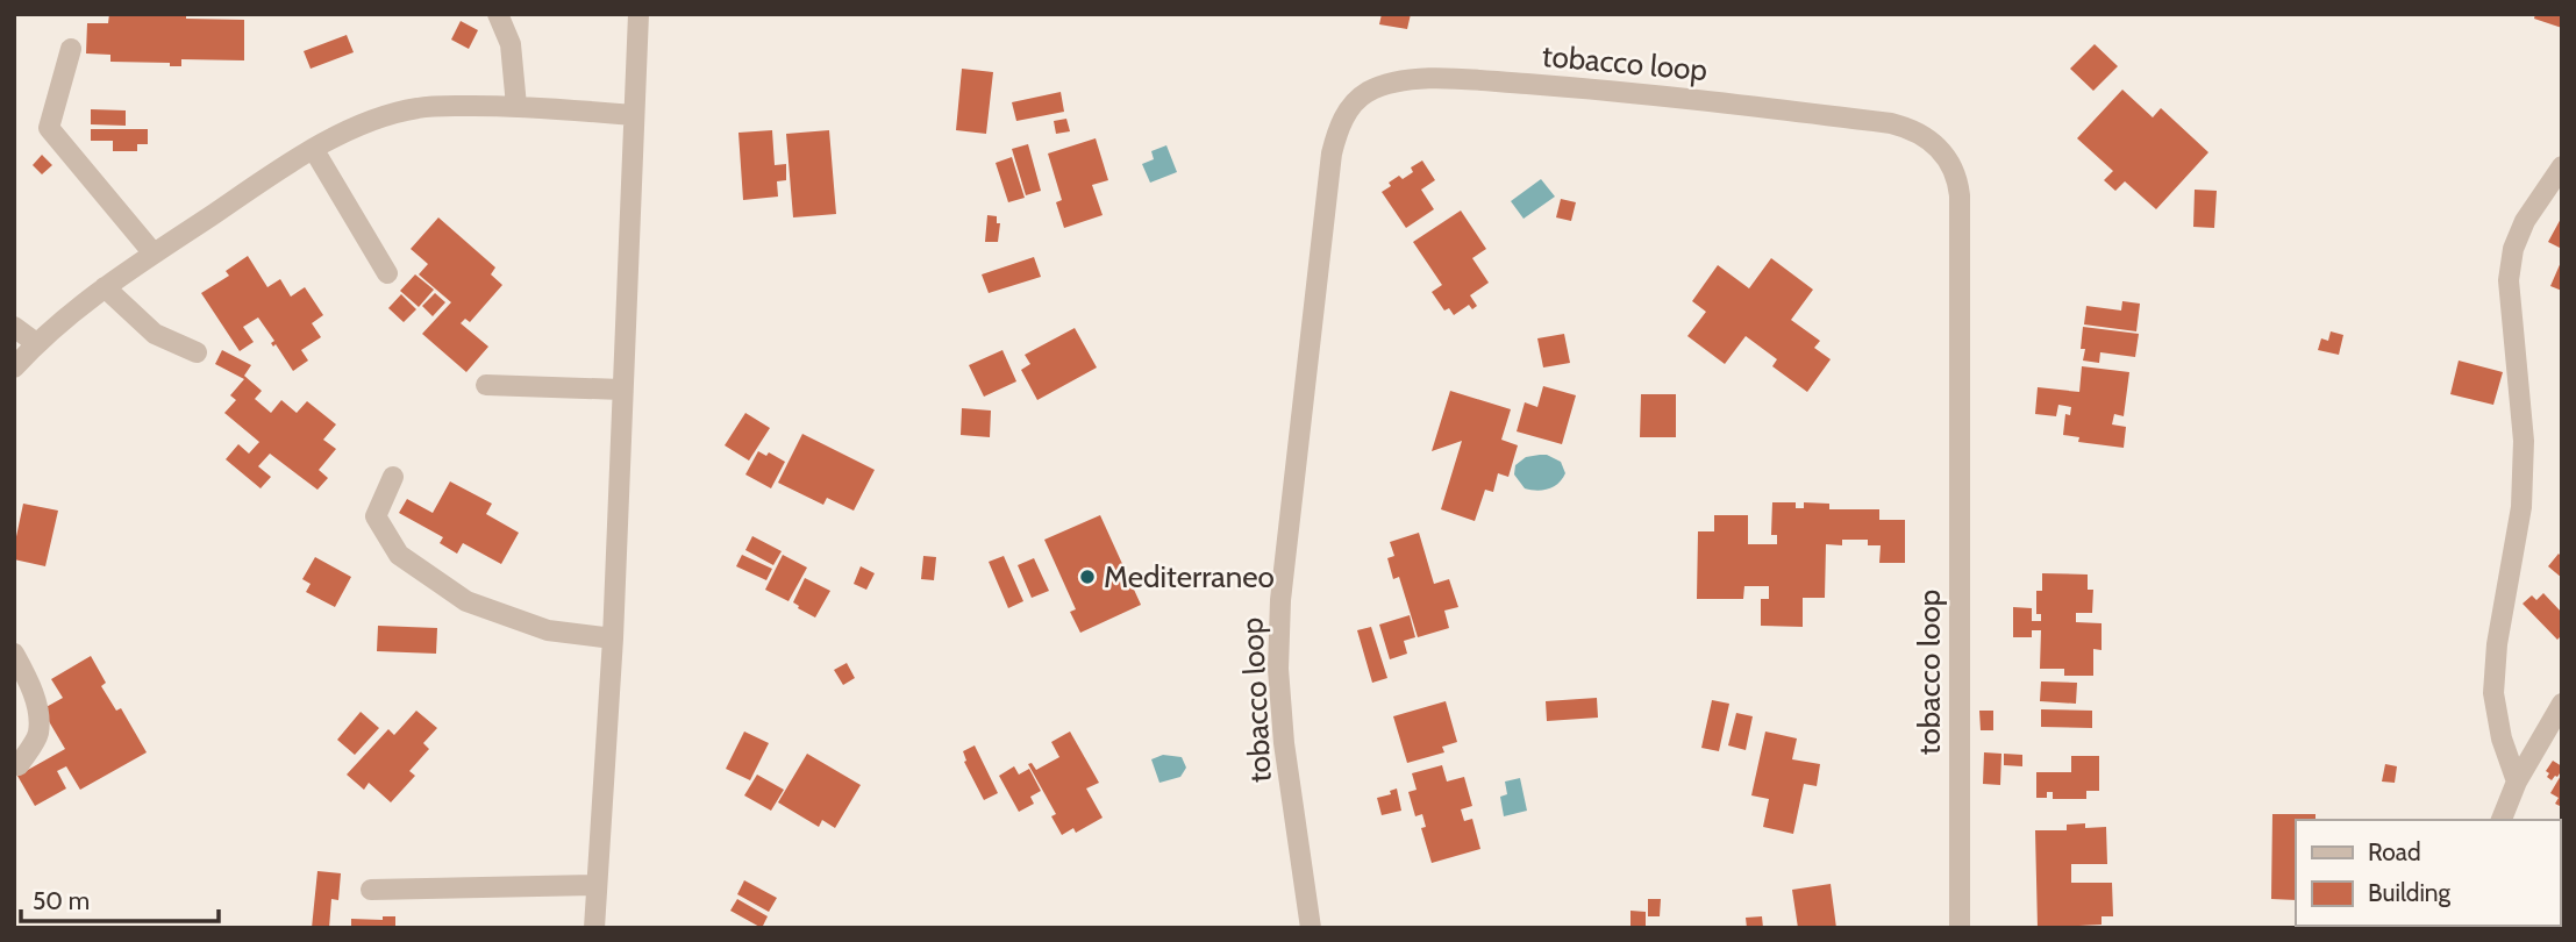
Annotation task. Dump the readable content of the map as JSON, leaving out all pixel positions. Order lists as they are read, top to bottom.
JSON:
{
  "streets": {
    "street": ["tobacco loop"]
  },
  "places": ["Mediterraneo"],
  "legend": ["Road", "Building"],
  "scale_bar": "50 m"
}
